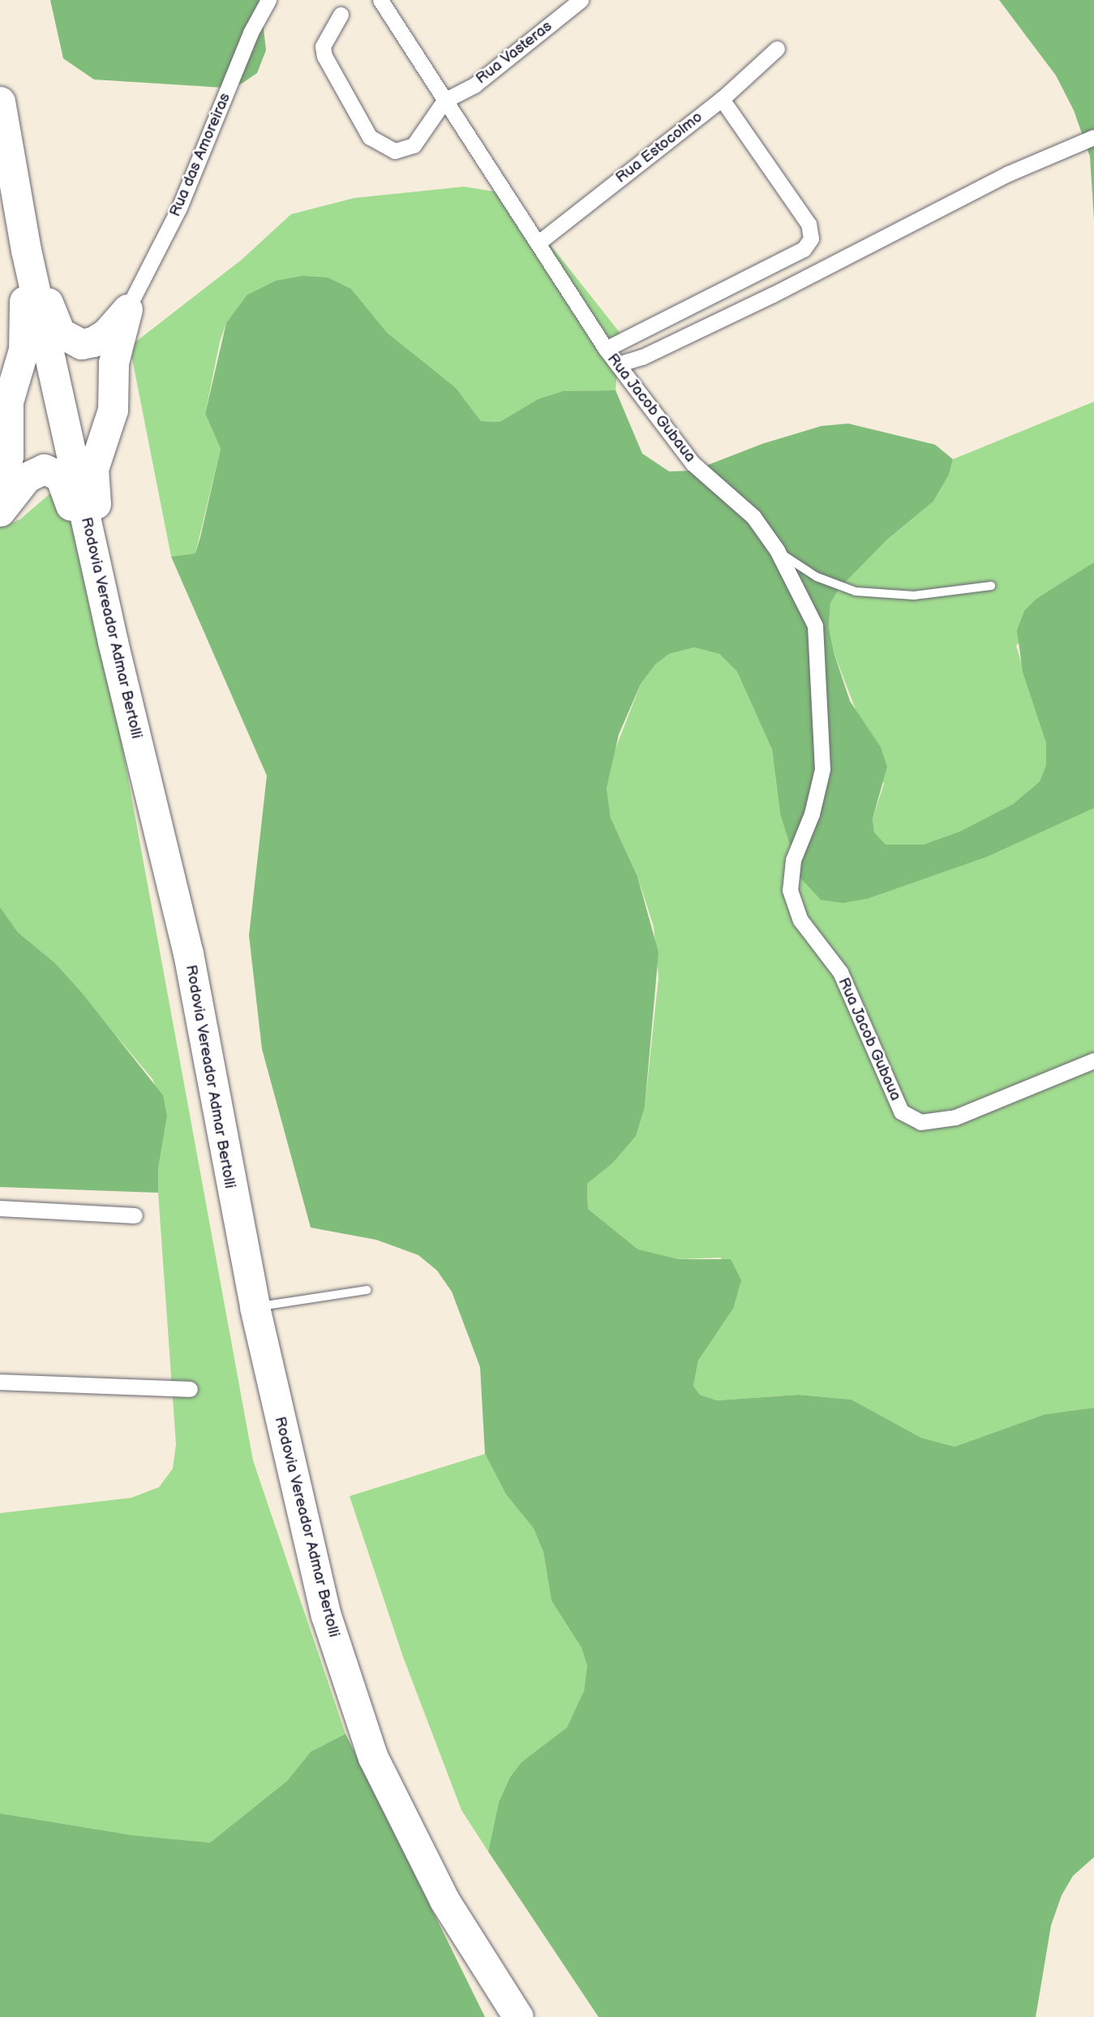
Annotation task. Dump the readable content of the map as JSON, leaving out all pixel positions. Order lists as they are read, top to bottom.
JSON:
{
  "streets": {
    "highway": ["Rodovia Vereador Admar Bertolli"],
    "street": [
      "Rua Vasteras",
      "Rua Estocolmo",
      "Rua das Amoreiras",
      "Rua Jacob Gubaua"
    ]
  },
  "crossings": [
    ["Rua Vasteras", "Rua Jacob Gubaua"],
    ["Rua Estocolmo", "Rua Jacob Gubaua"]
  ]
}
